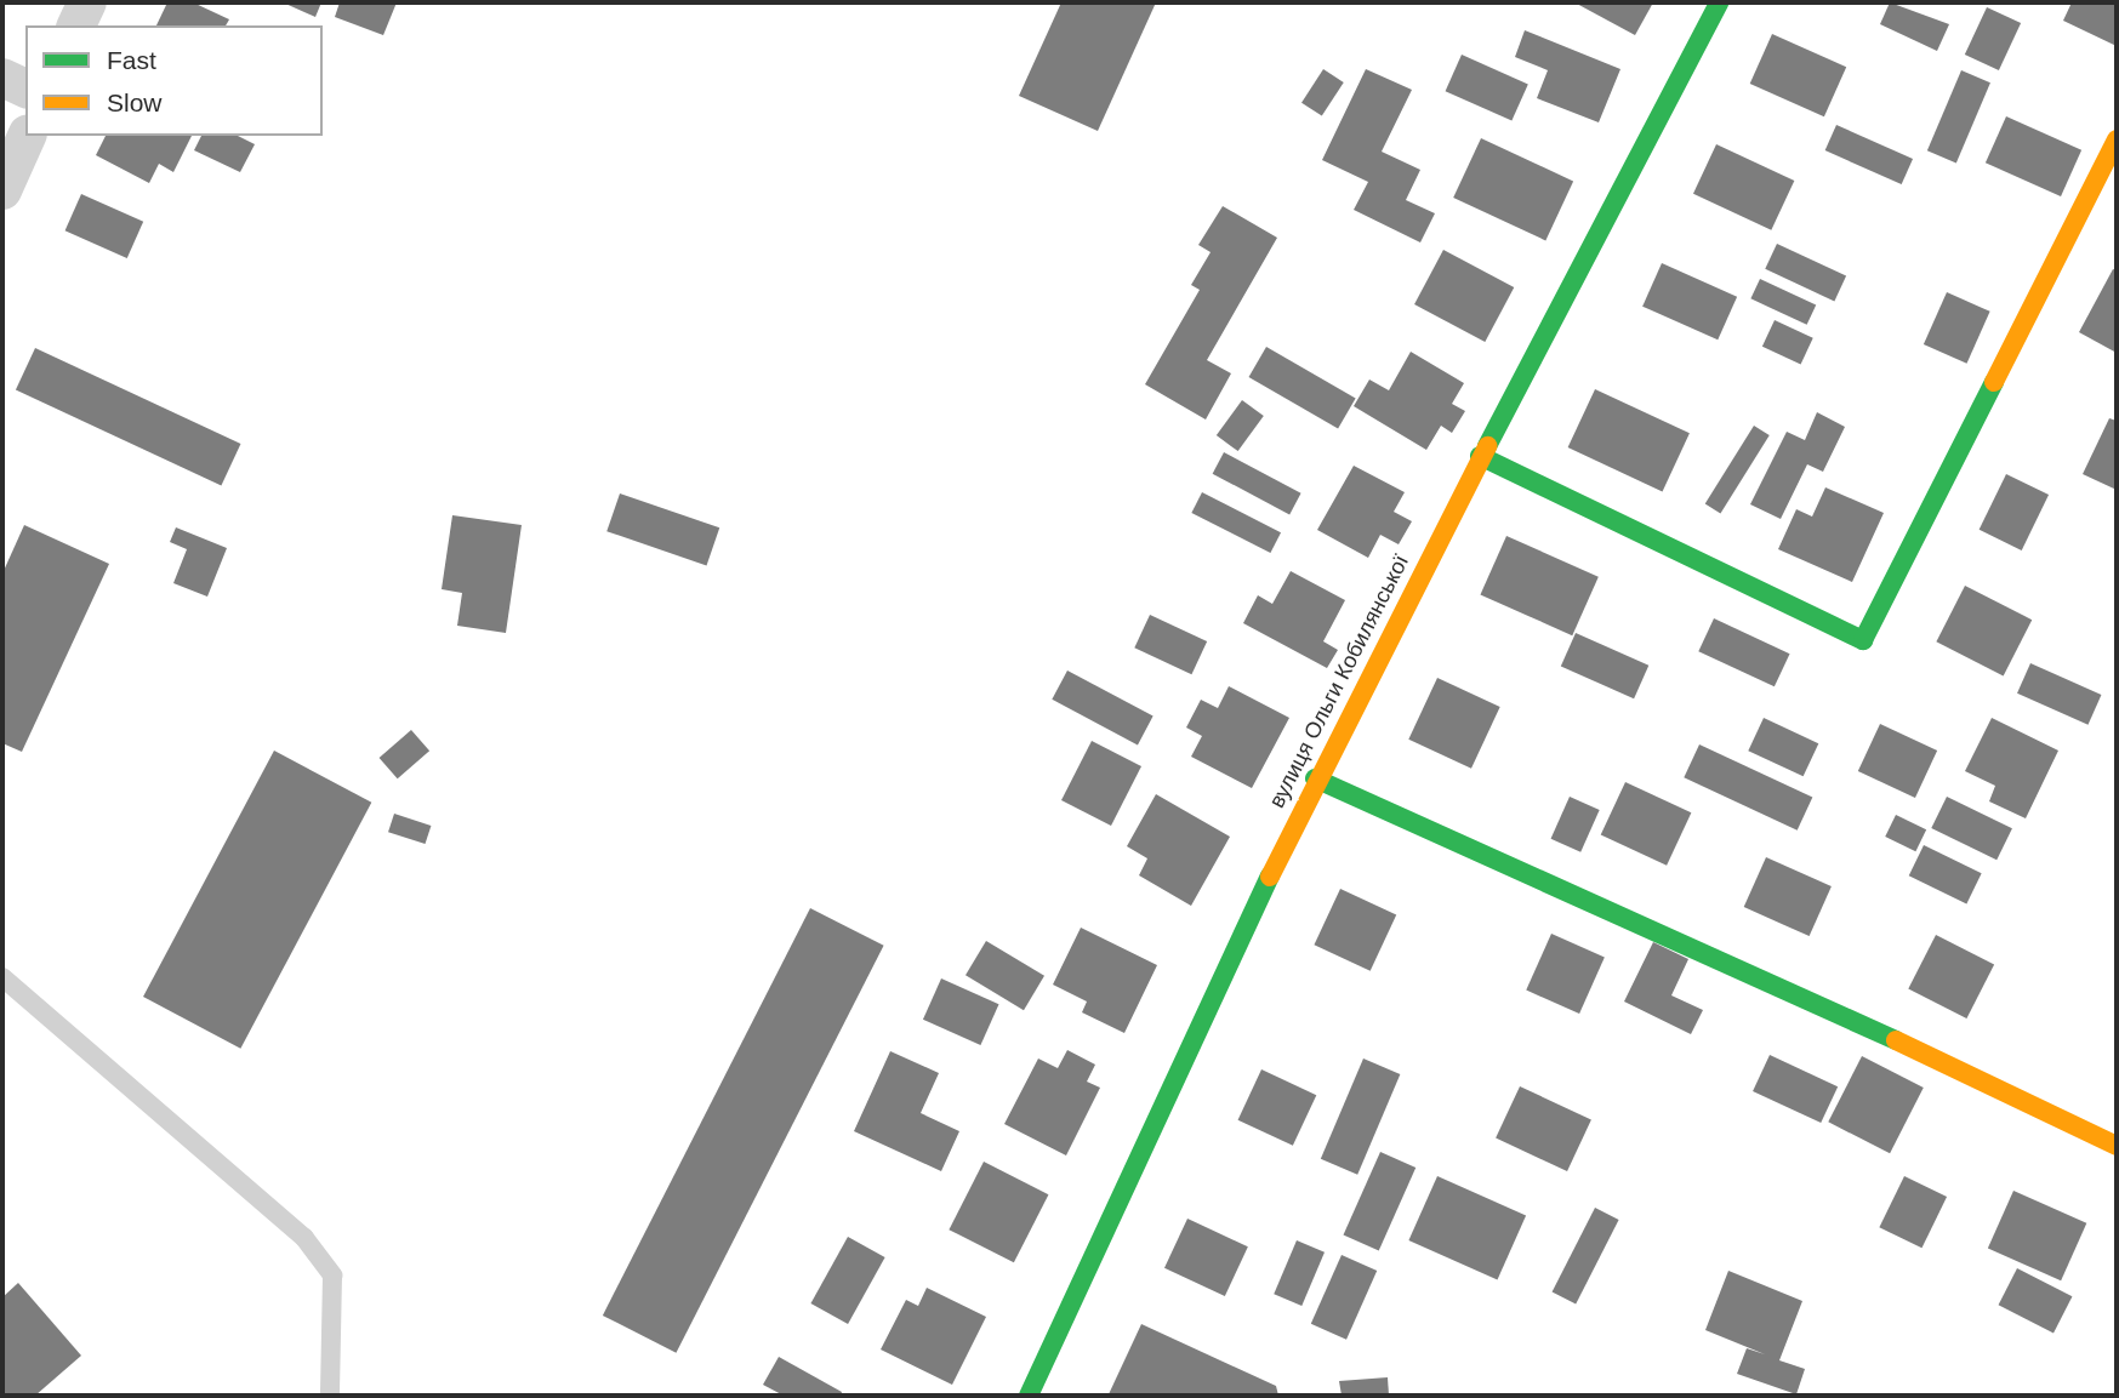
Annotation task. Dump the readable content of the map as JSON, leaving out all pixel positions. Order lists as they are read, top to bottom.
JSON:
{
  "streets": {
    "street": ["вулиця Ольги Кобилянської"]
  },
  "legend": ["Fast", "Slow"]
}
